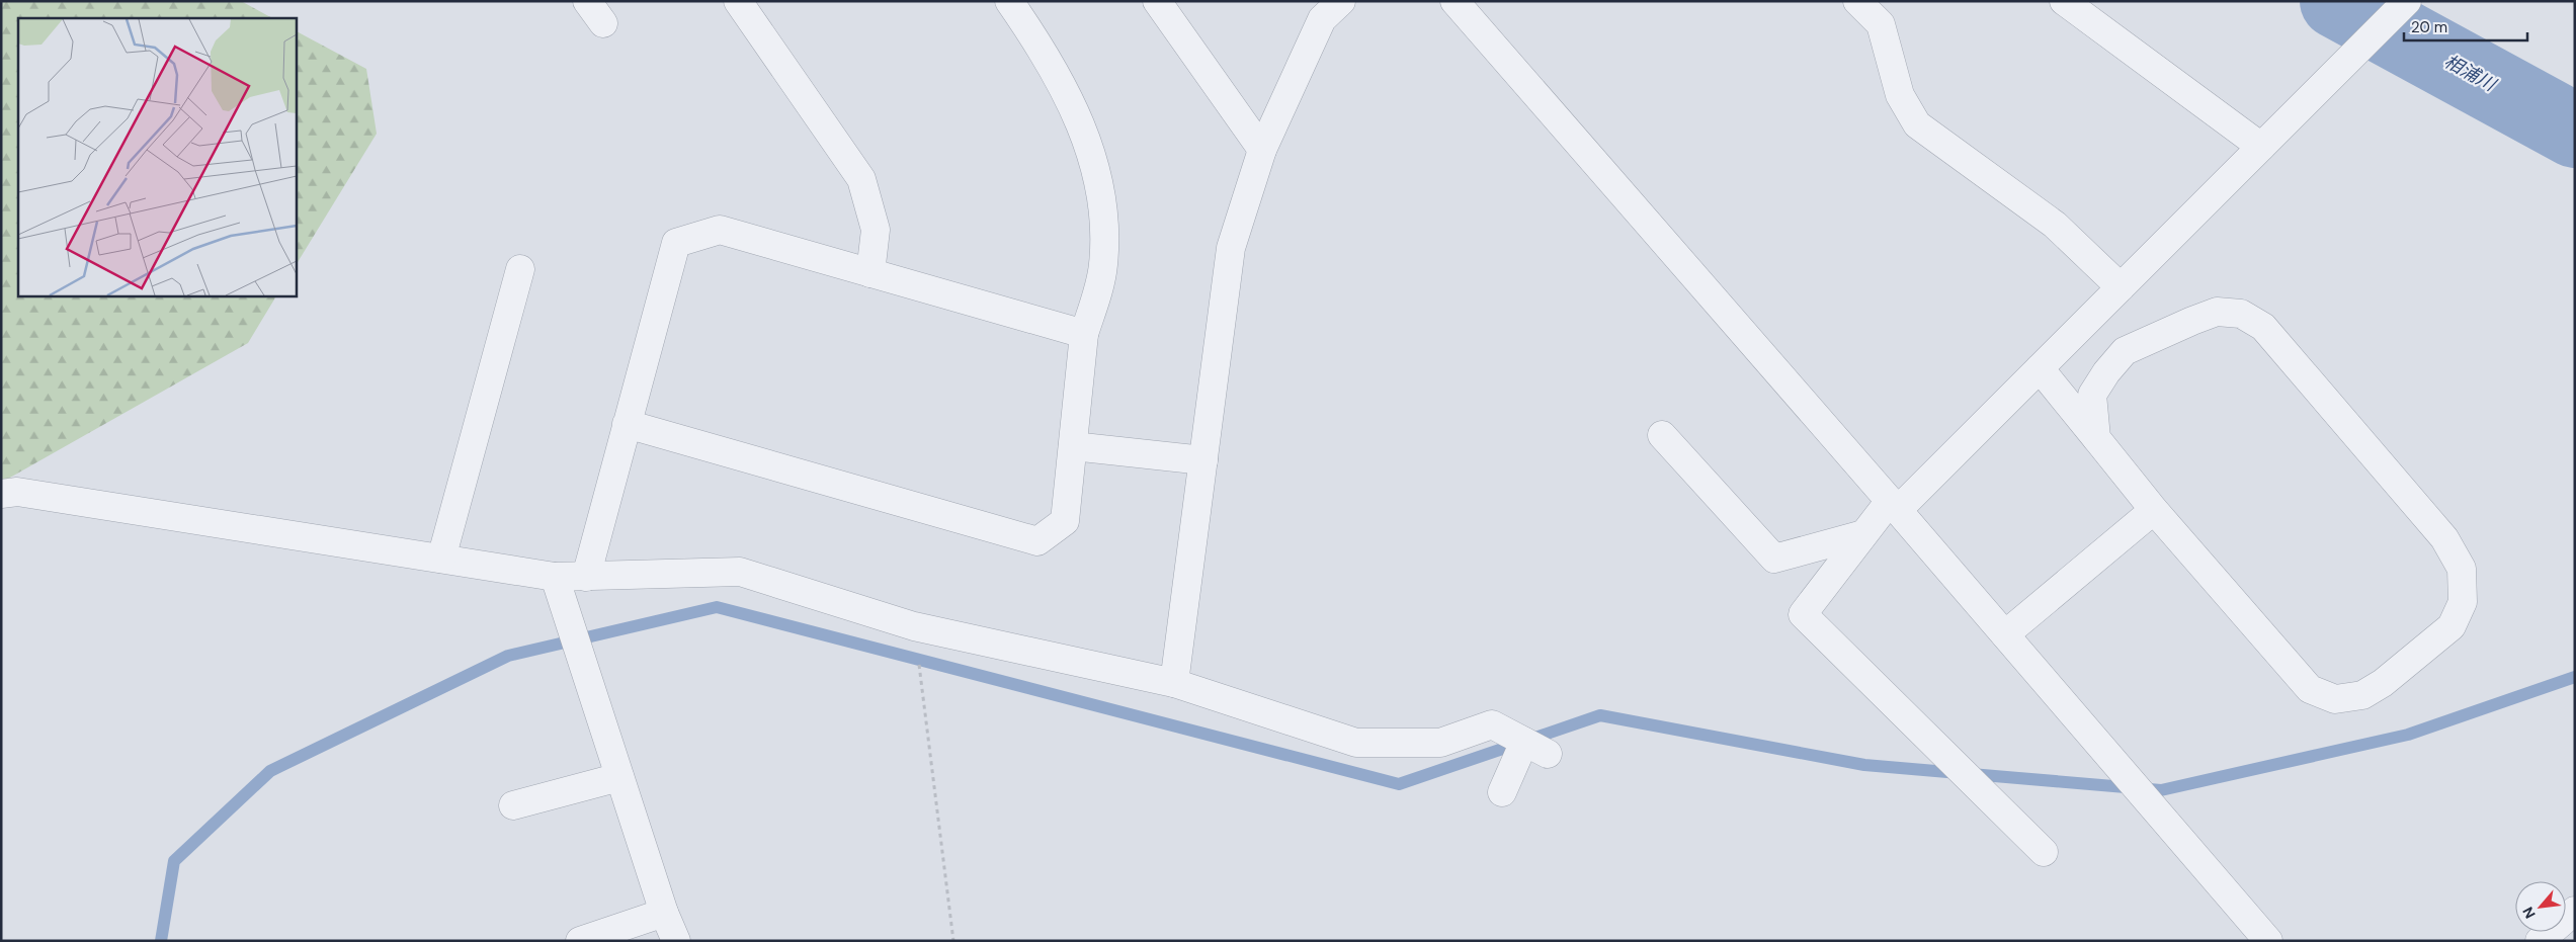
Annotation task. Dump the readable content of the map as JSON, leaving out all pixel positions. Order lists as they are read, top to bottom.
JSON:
{
  "water": ["相浦川"],
  "scale_bar": "20 m",
  "north": "bottom left"
}
